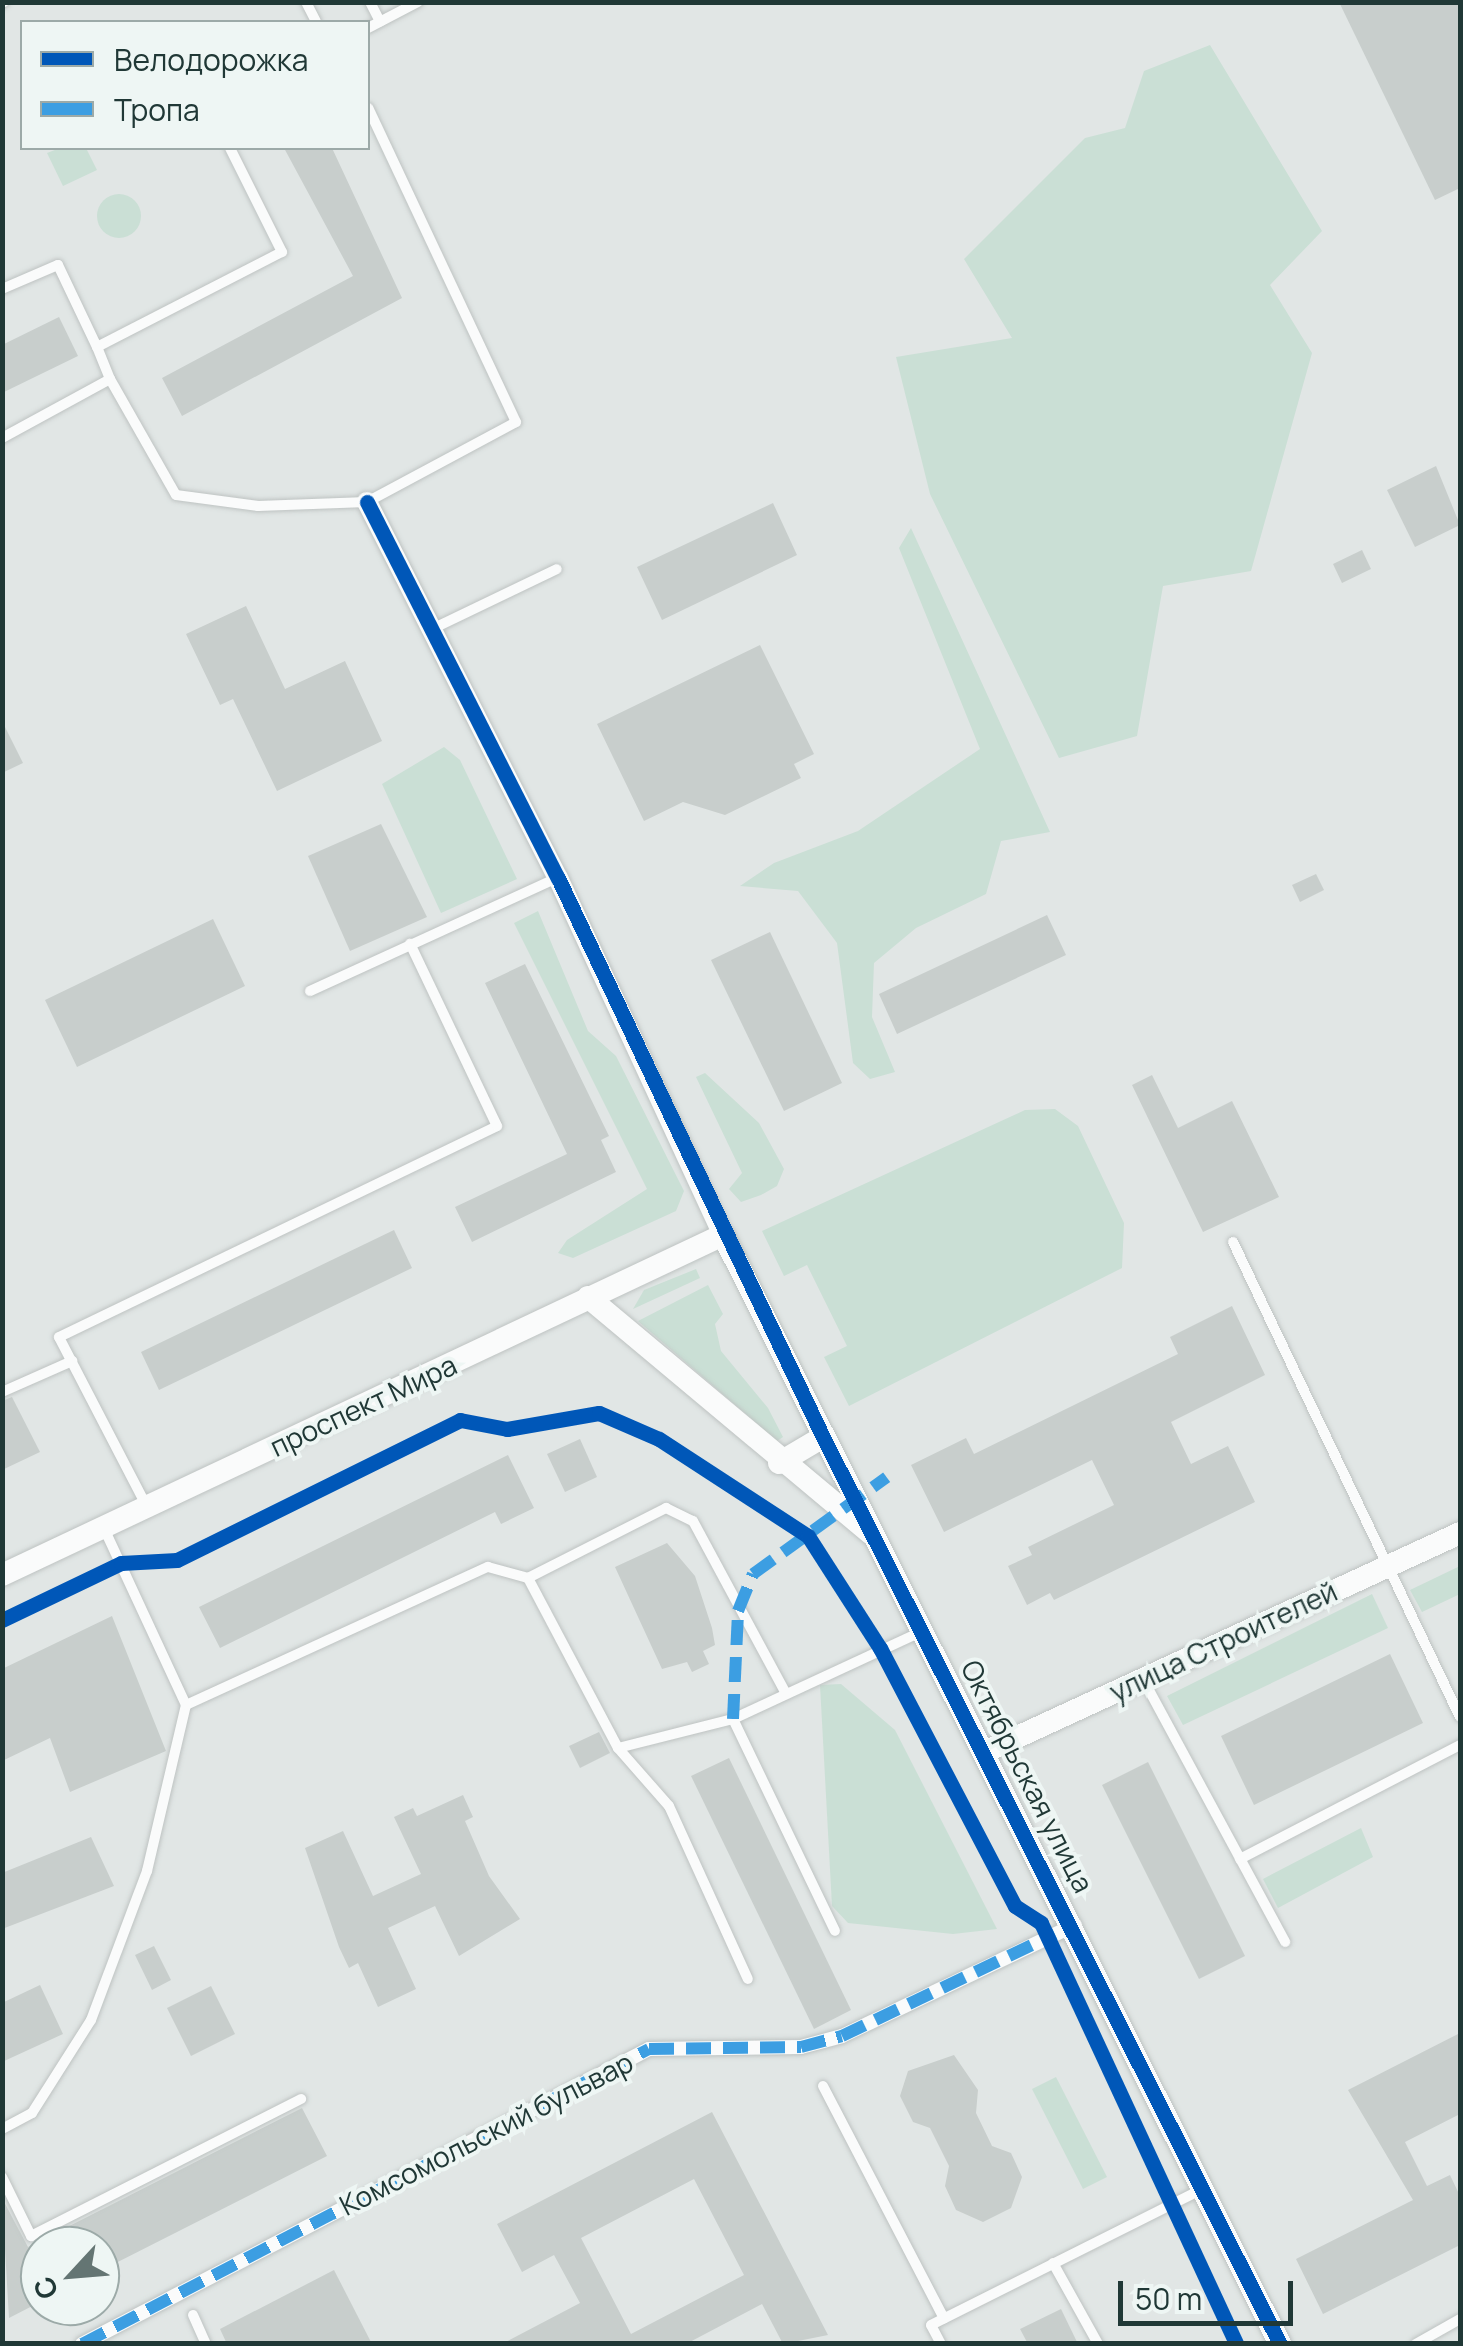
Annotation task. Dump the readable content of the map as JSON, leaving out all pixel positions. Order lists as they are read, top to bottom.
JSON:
{
  "streets": {
    "street": [
      "проспект Мира",
      "улица Строителей",
      "Октябрьская улица",
      "Комсомольский бульвар"
    ]
  },
  "crossings": [
    ["проспект Мира", "Октябрьская улица"],
    ["улица Строителей", "Октябрьская улица"],
    ["Октябрьская улица", "Комсомольский бульвар"]
  ],
  "legend": ["Велодорожка", "Тропа"],
  "scale_bar": "50 m",
  "north": "bottom left"
}
